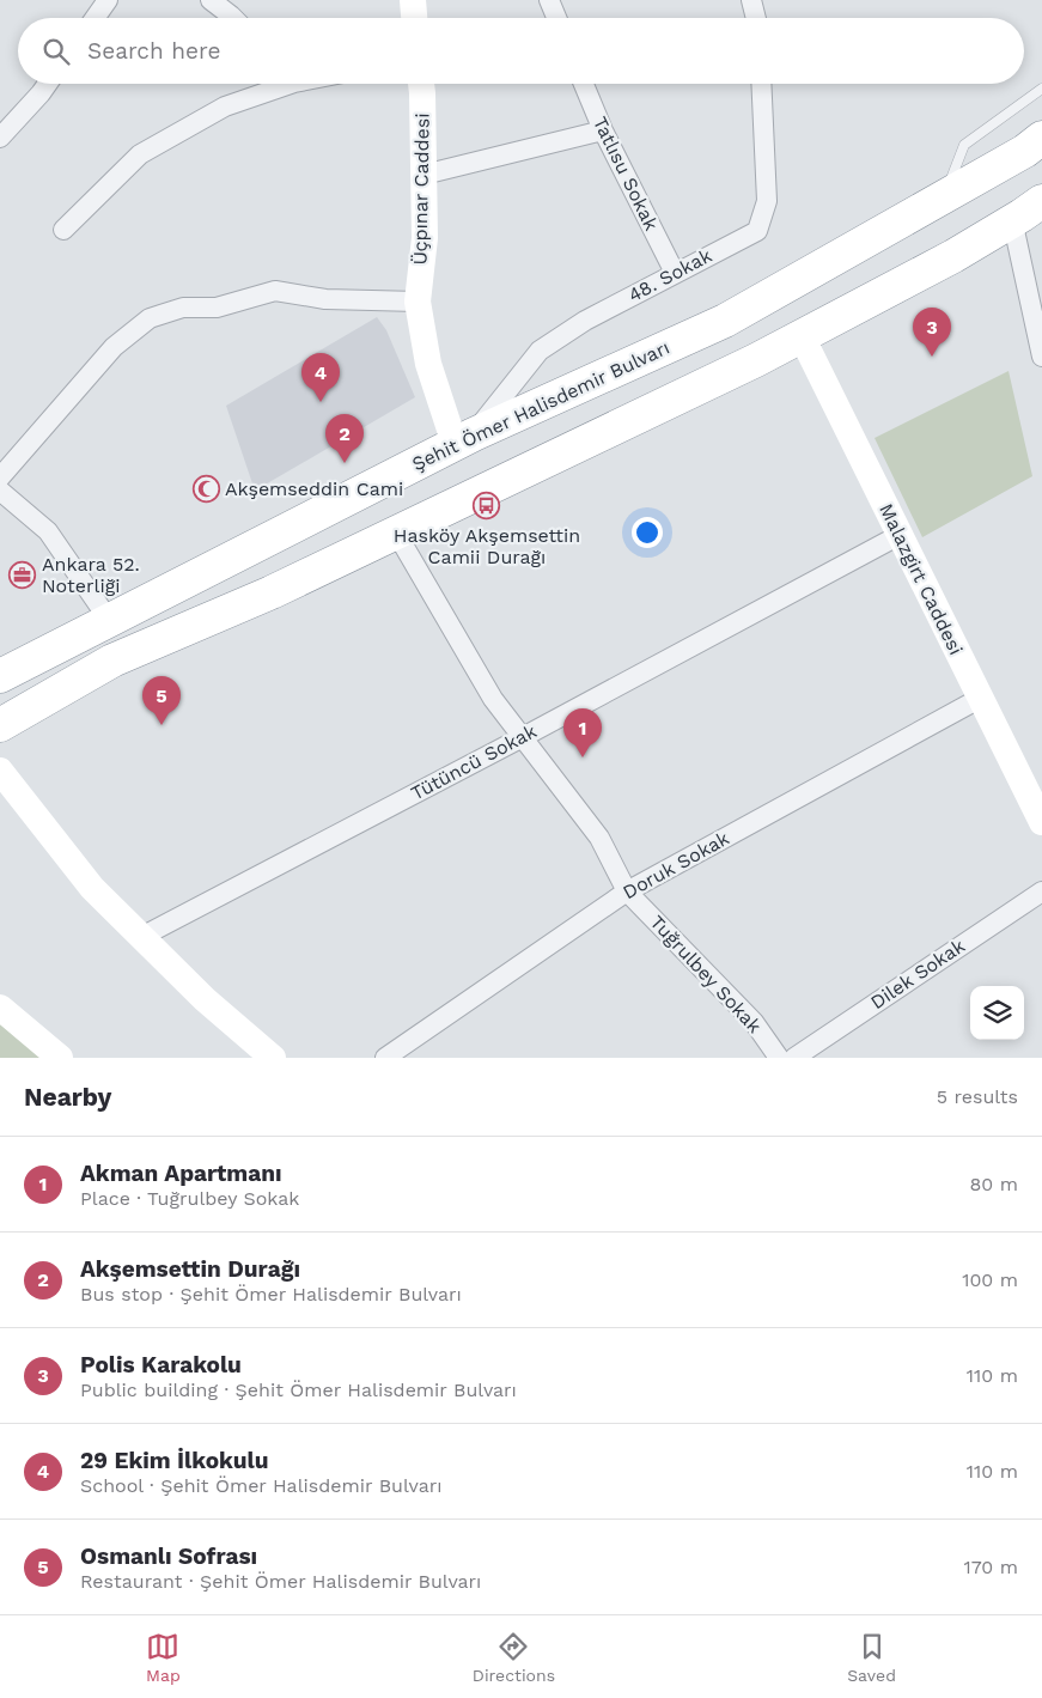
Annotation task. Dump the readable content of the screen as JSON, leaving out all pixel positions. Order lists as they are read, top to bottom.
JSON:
{
  "streets": {
    "highway": ["Şehit Ömer Halisdemir Bulvarı"],
    "street": [
      "Tatlısu Sokak",
      "Üçpınar Caddesi",
      "48. Sokak",
      "Malazgirt Caddesi",
      "Tütüncü Sokak",
      "Doruk Sokak",
      "Tuğrulbey Sokak",
      "Dilek Sokak"
    ]
  },
  "crossings": [
    ["Tatlısu Sokak", "48. Sokak"],
    ["Üçpınar Caddesi", "48. Sokak"],
    ["Üçpınar Caddesi", "Şehit Ömer Halisdemir Bulvarı"],
    ["48. Sokak", "Şehit Ömer Halisdemir Bulvarı"],
    ["Malazgirt Caddesi", "Tütüncü Sokak"],
    ["Malazgirt Caddesi", "Doruk Sokak"],
    ["Tütüncü Sokak", "Tuğrulbey Sokak"],
    ["Doruk Sokak", "Tuğrulbey Sokak"]
  ],
  "places": {
    "mosque": ["Akşemseddin Cami"],
    "bus stop": ["Hasköy Akşemsettin Camii Durağı"],
    "office": ["Ankara 52. Noterliği"]
  },
  "page": {
    "search": "Search here",
    "pins": [
      "3",
      "4",
      "2",
      "5",
      "1"
    ],
    "heading": ["Nearby", "5 results"],
    "list": [
      {
        "mark": "1",
        "name": "Akman Apartmanı",
        "note": "Place · Tuğrulbey Sokak",
        "value": "80 m"
      },
      {
        "mark": "2",
        "name": "Akşemsettin Durağı",
        "note": "Bus stop · Şehit Ömer Halisdemir Bulvarı",
        "value": "100 m"
      },
      {
        "mark": "3",
        "name": "Polis Karakolu",
        "note": "Public building · Şehit Ömer Halisdemir Bulvarı",
        "value": "110 m"
      },
      {
        "mark": "4",
        "name": "29 Ekim İlkokulu",
        "note": "School · Şehit Ömer Halisdemir Bulvarı",
        "value": "110 m"
      },
      {
        "mark": "5",
        "name": "Osmanlı Sofrası",
        "note": "Restaurant · Şehit Ömer Halisdemir Bulvarı",
        "value": "170 m"
      }
    ],
    "nav": ["Map", "Directions", "Saved"]
  }
}
